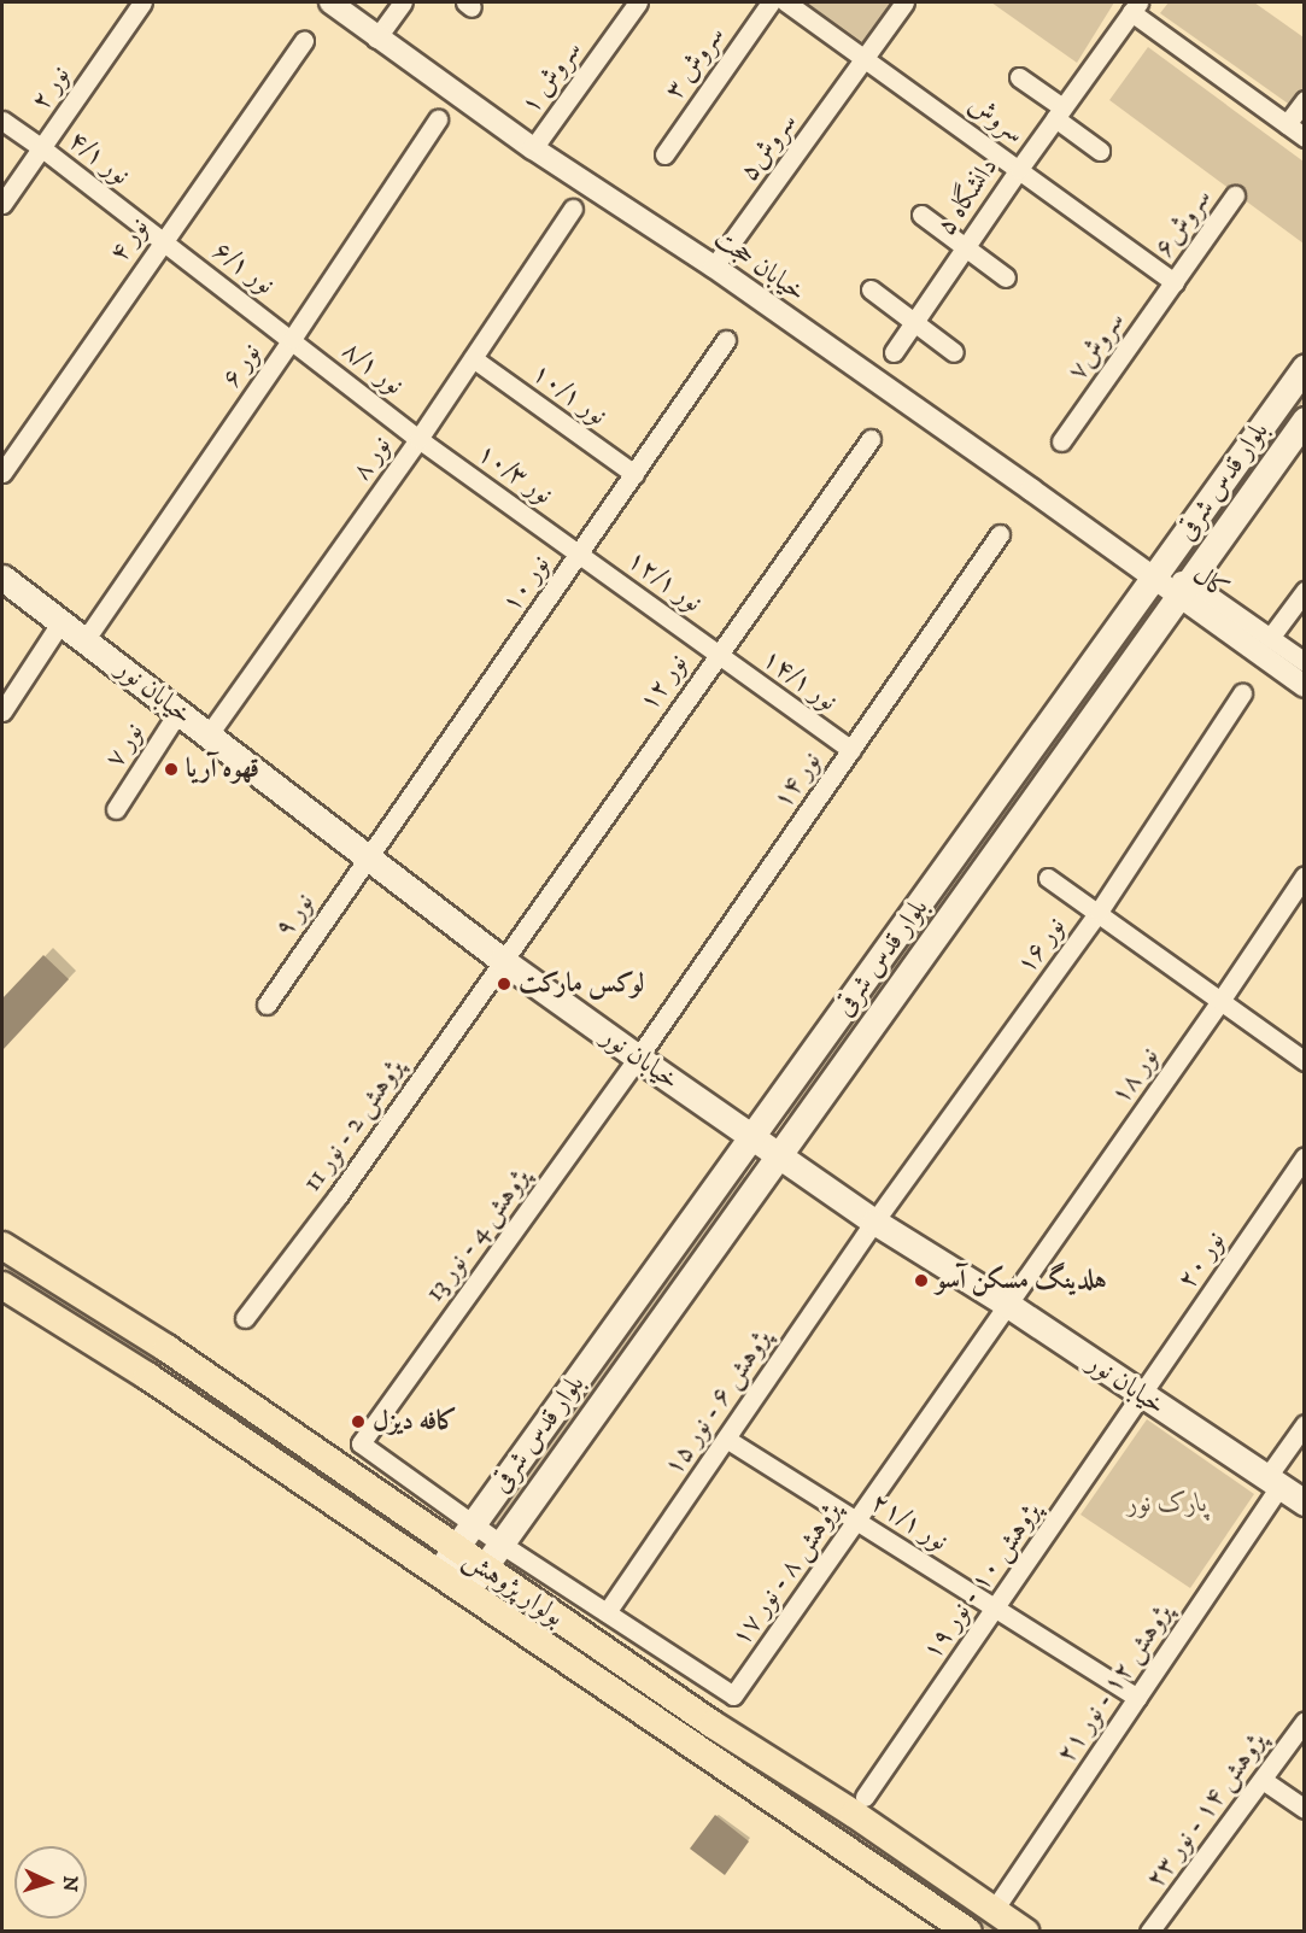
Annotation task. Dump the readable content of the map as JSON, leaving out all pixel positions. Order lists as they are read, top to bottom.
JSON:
{
  "streets": {
    "main road": ["بلوار قدس شرقی", "خیابان نور", "بولوار پژوهش"],
    "street": [
      "سروش ۳",
      "سروش ۱",
      "نور ۲",
      "سروش",
      "سروش۵",
      "نور ۴/۱",
      "دانشگاه ۵",
      "سروش۶",
      "نور ۴",
      "خیابان حجت",
      "نور ۶/۱",
      "سروش۷",
      "نور ۶",
      "نور ۸/۱",
      "نور ۱۰/۱",
      "نور ۸",
      "نور ۱۰/۳",
      "نور ۱۲/۱",
      "کال",
      "نور ۱۰",
      "نور ۱۴/۱",
      "نور ۱۲",
      "نور ۷",
      "نور ۱۴",
      "نور ۹",
      "نور ۱۶",
      "نور ۱۸",
      "پژوهش 2 - نور 11",
      "پژوهش 4 - نور 13",
      "نور ۲۰",
      "پژوهش ۶ - نور ۱۵",
      "نور ۲۱/۱",
      "پژوهش ۸ - نور ۱۷",
      "پژوهش ۱۰ - نور ۱۹",
      "پژوهش ۱۲ - نور ۲۱",
      "پژوهش ۱۴ - نور ۲۳"
    ]
  },
  "crossings": [
    ["سروش ۱", "خیابان حجت"],
    ["نور ۲", "نور ۴/۱"],
    ["سروش", "سروش۵"],
    ["سروش", "دانشگاه ۵"],
    ["سروش", "سروش۶"],
    ["سروش", "سروش۷"],
    ["سروش۵", "خیابان حجت"],
    ["نور ۴/۱", "نور ۴"],
    ["نور ۴/۱", "نور ۶/۱"],
    ["سروش۶", "سروش۷"],
    ["نور ۴", "نور ۶/۱"],
    ["خیابان حجت", "بلوار قدس شرقی"],
    ["خیابان حجت", "کال"],
    ["نور ۶/۱", "نور ۶"],
    ["نور ۶/۱", "نور ۸/۱"],
    ["نور ۶", "نور ۸/۱"],
    ["نور ۶", "خیابان نور"],
    ["نور ۸/۱", "نور ۸"],
    ["نور ۸/۱", "نور ۱۰/۳"],
    ["نور ۱۰/۱", "نور ۸"],
    ["نور ۱۰/۱", "نور ۱۰"],
    ["نور ۸", "نور ۱۰/۳"],
    ["نور ۸", "خیابان نور"],
    ["نور ۱۰/۳", "نور ۱۲/۱"],
    ["نور ۱۰/۳", "نور ۱۰"],
    ["بلوار قدس شرقی", "کال"],
    ["بلوار قدس شرقی", "خیابان نور"],
    ["بلوار قدس شرقی", "پژوهش 4 - نور 13"],
    ["بلوار قدس شرقی", "بولوار پژوهش"],
    ["نور ۱۲/۱", "نور ۱۰"],
    ["نور ۱۲/۱", "نور ۱۴/۱"],
    ["نور ۱۲/۱", "نور ۱۲"],
    ["نور ۱۰", "خیابان نور"],
    ["نور ۱۰", "نور ۹"],
    ["نور ۱۴/۱", "نور ۱۲"],
    ["نور ۱۴/۱", "نور ۱۴"],
    ["نور ۱۲", "خیابان نور"],
    ["نور ۱۲", "پژوهش 2 - نور 11"],
    ["خیابان نور", "نور ۷"],
    ["خیابان نور", "نور ۱۴"],
    ["خیابان نور", "نور ۹"],
    ["خیابان نور", "نور ۱۶"],
    ["خیابان نور", "نور ۱۸"],
    ["خیابان نور", "پژوهش 2 - نور 11"],
    ["خیابان نور", "پژوهش 4 - نور 13"],
    ["خیابان نور", "نور ۲۰"],
    ["خیابان نور", "پژوهش ۶ - نور ۱۵"],
    ["خیابان نور", "پژوهش ۸ - نور ۱۷"],
    ["خیابان نور", "پژوهش ۱۰ - نور ۱۹"],
    ["خیابان نور", "پژوهش ۱۲ - نور ۲۱"],
    ["نور ۱۴", "پژوهش 4 - نور 13"],
    ["نور ۱۶", "پژوهش ۶ - نور ۱۵"],
    ["نور ۱۸", "پژوهش ۸ - نور ۱۷"],
    ["نور ۲۰", "پژوهش ۱۰ - نور ۱۹"],
    ["پژوهش ۶ - نور ۱۵", "نور ۲۱/۱"],
    ["پژوهش ۶ - نور ۱۵", "پژوهش ۸ - نور ۱۷"],
    ["نور ۲۱/۱", "پژوهش ۸ - نور ۱۷"],
    ["نور ۲۱/۱", "پژوهش ۱۰ - نور ۱۹"],
    ["نور ۲۱/۱", "پژوهش ۱۲ - نور ۲۱"],
    ["بولوار پژوهش", "پژوهش ۱۲ - نور ۲۱"]
  ],
  "parks": ["پارک نور"],
  "places": [
    "قهوه آریا",
    "لوکس مارکت",
    "هلدینگ مسکن آسو",
    "کافه دیزل"
  ],
  "north": "right"
}
